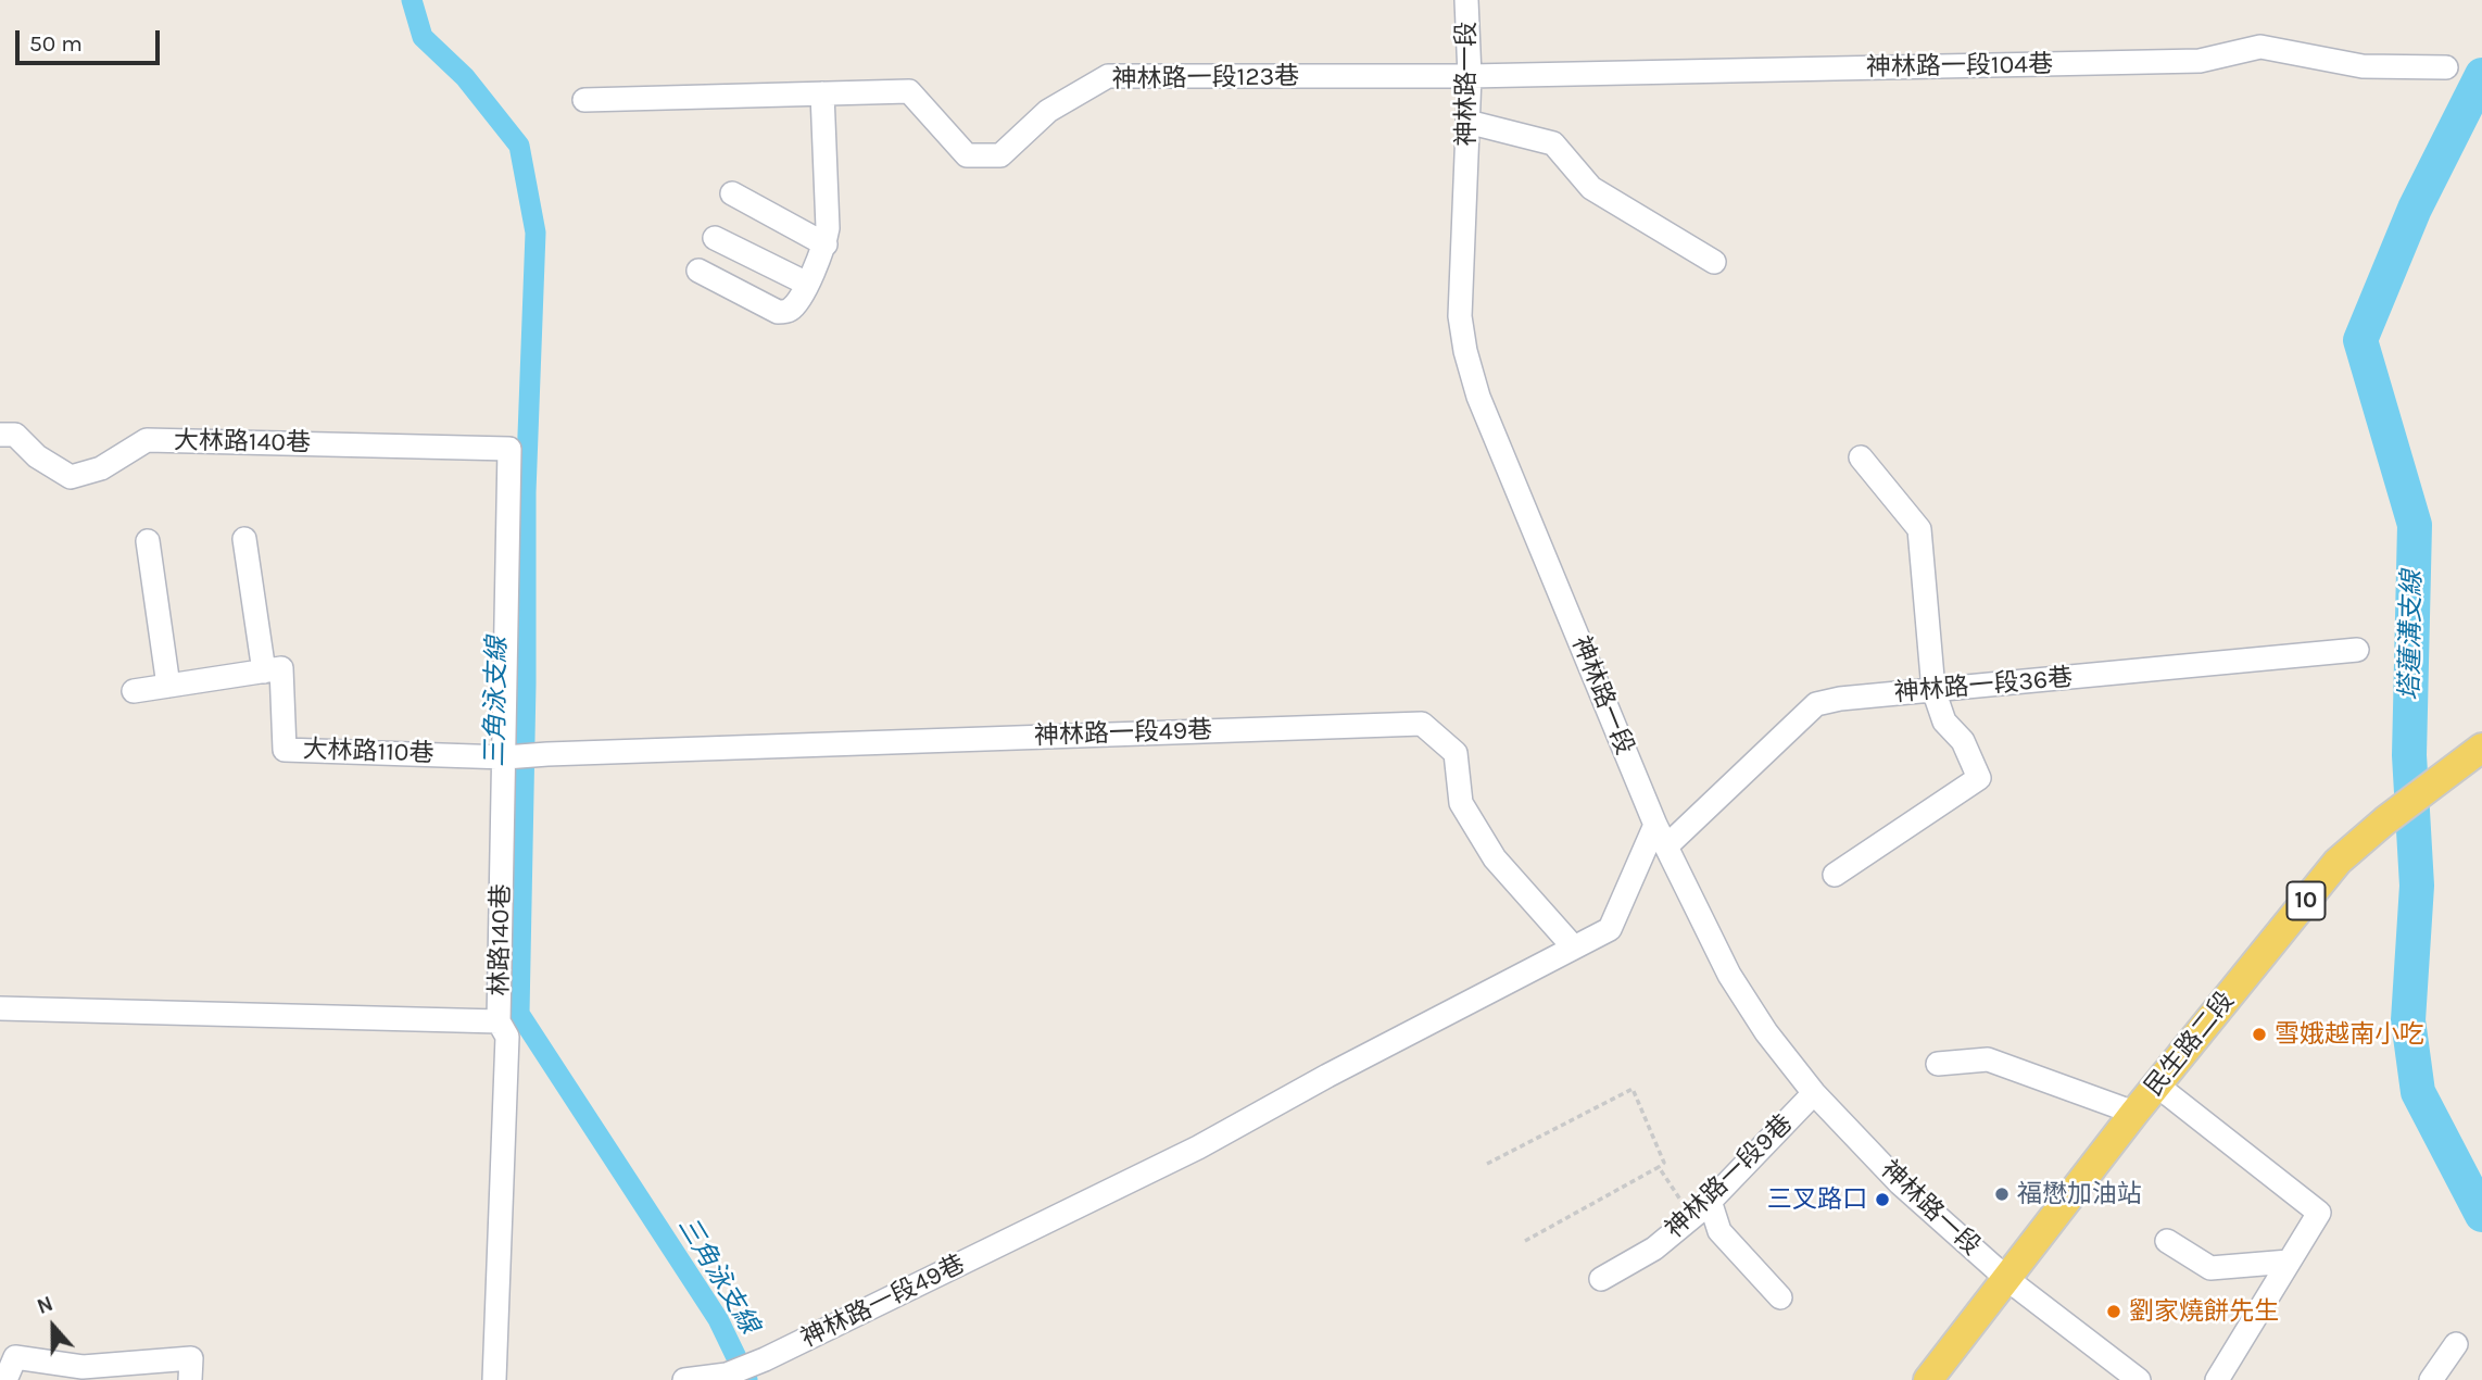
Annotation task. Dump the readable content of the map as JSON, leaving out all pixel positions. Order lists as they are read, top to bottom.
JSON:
{
  "streets": {
    "main road": ["10", "民生路二段"],
    "street": [
      "神林路一段104巷",
      "神林路一段123巷",
      "神林路一段",
      "大林路140巷",
      "神林路一段36巷",
      "神林路一段49巷",
      "大林路110巷",
      "林路140巷",
      "神林路一段9巷"
    ]
  },
  "crossings": [
    ["神林路一段104巷", "神林路一段123巷"],
    ["神林路一段104巷", "神林路一段"],
    ["神林路一段123巷", "神林路一段"],
    ["神林路一段", "神林路一段36巷"],
    ["神林路一段", "神林路一段49巷"],
    ["神林路一段", "10"],
    ["神林路一段", "民生路二段"],
    ["神林路一段", "神林路一段9巷"],
    ["大林路140巷", "林路140巷"],
    ["神林路一段49巷", "大林路110巷"],
    ["神林路一段49巷", "林路140巷"],
    ["大林路110巷", "林路140巷"],
    ["10", "民生路二段"]
  ],
  "water": ["塔蓮溝支線", "三角泳支線"],
  "places": [
    "雪娥越南小吃",
    "福懋加油站",
    "三叉路口",
    "劉家燒餅先生"
  ],
  "scale_bar": "50 m",
  "north": "top"
}
